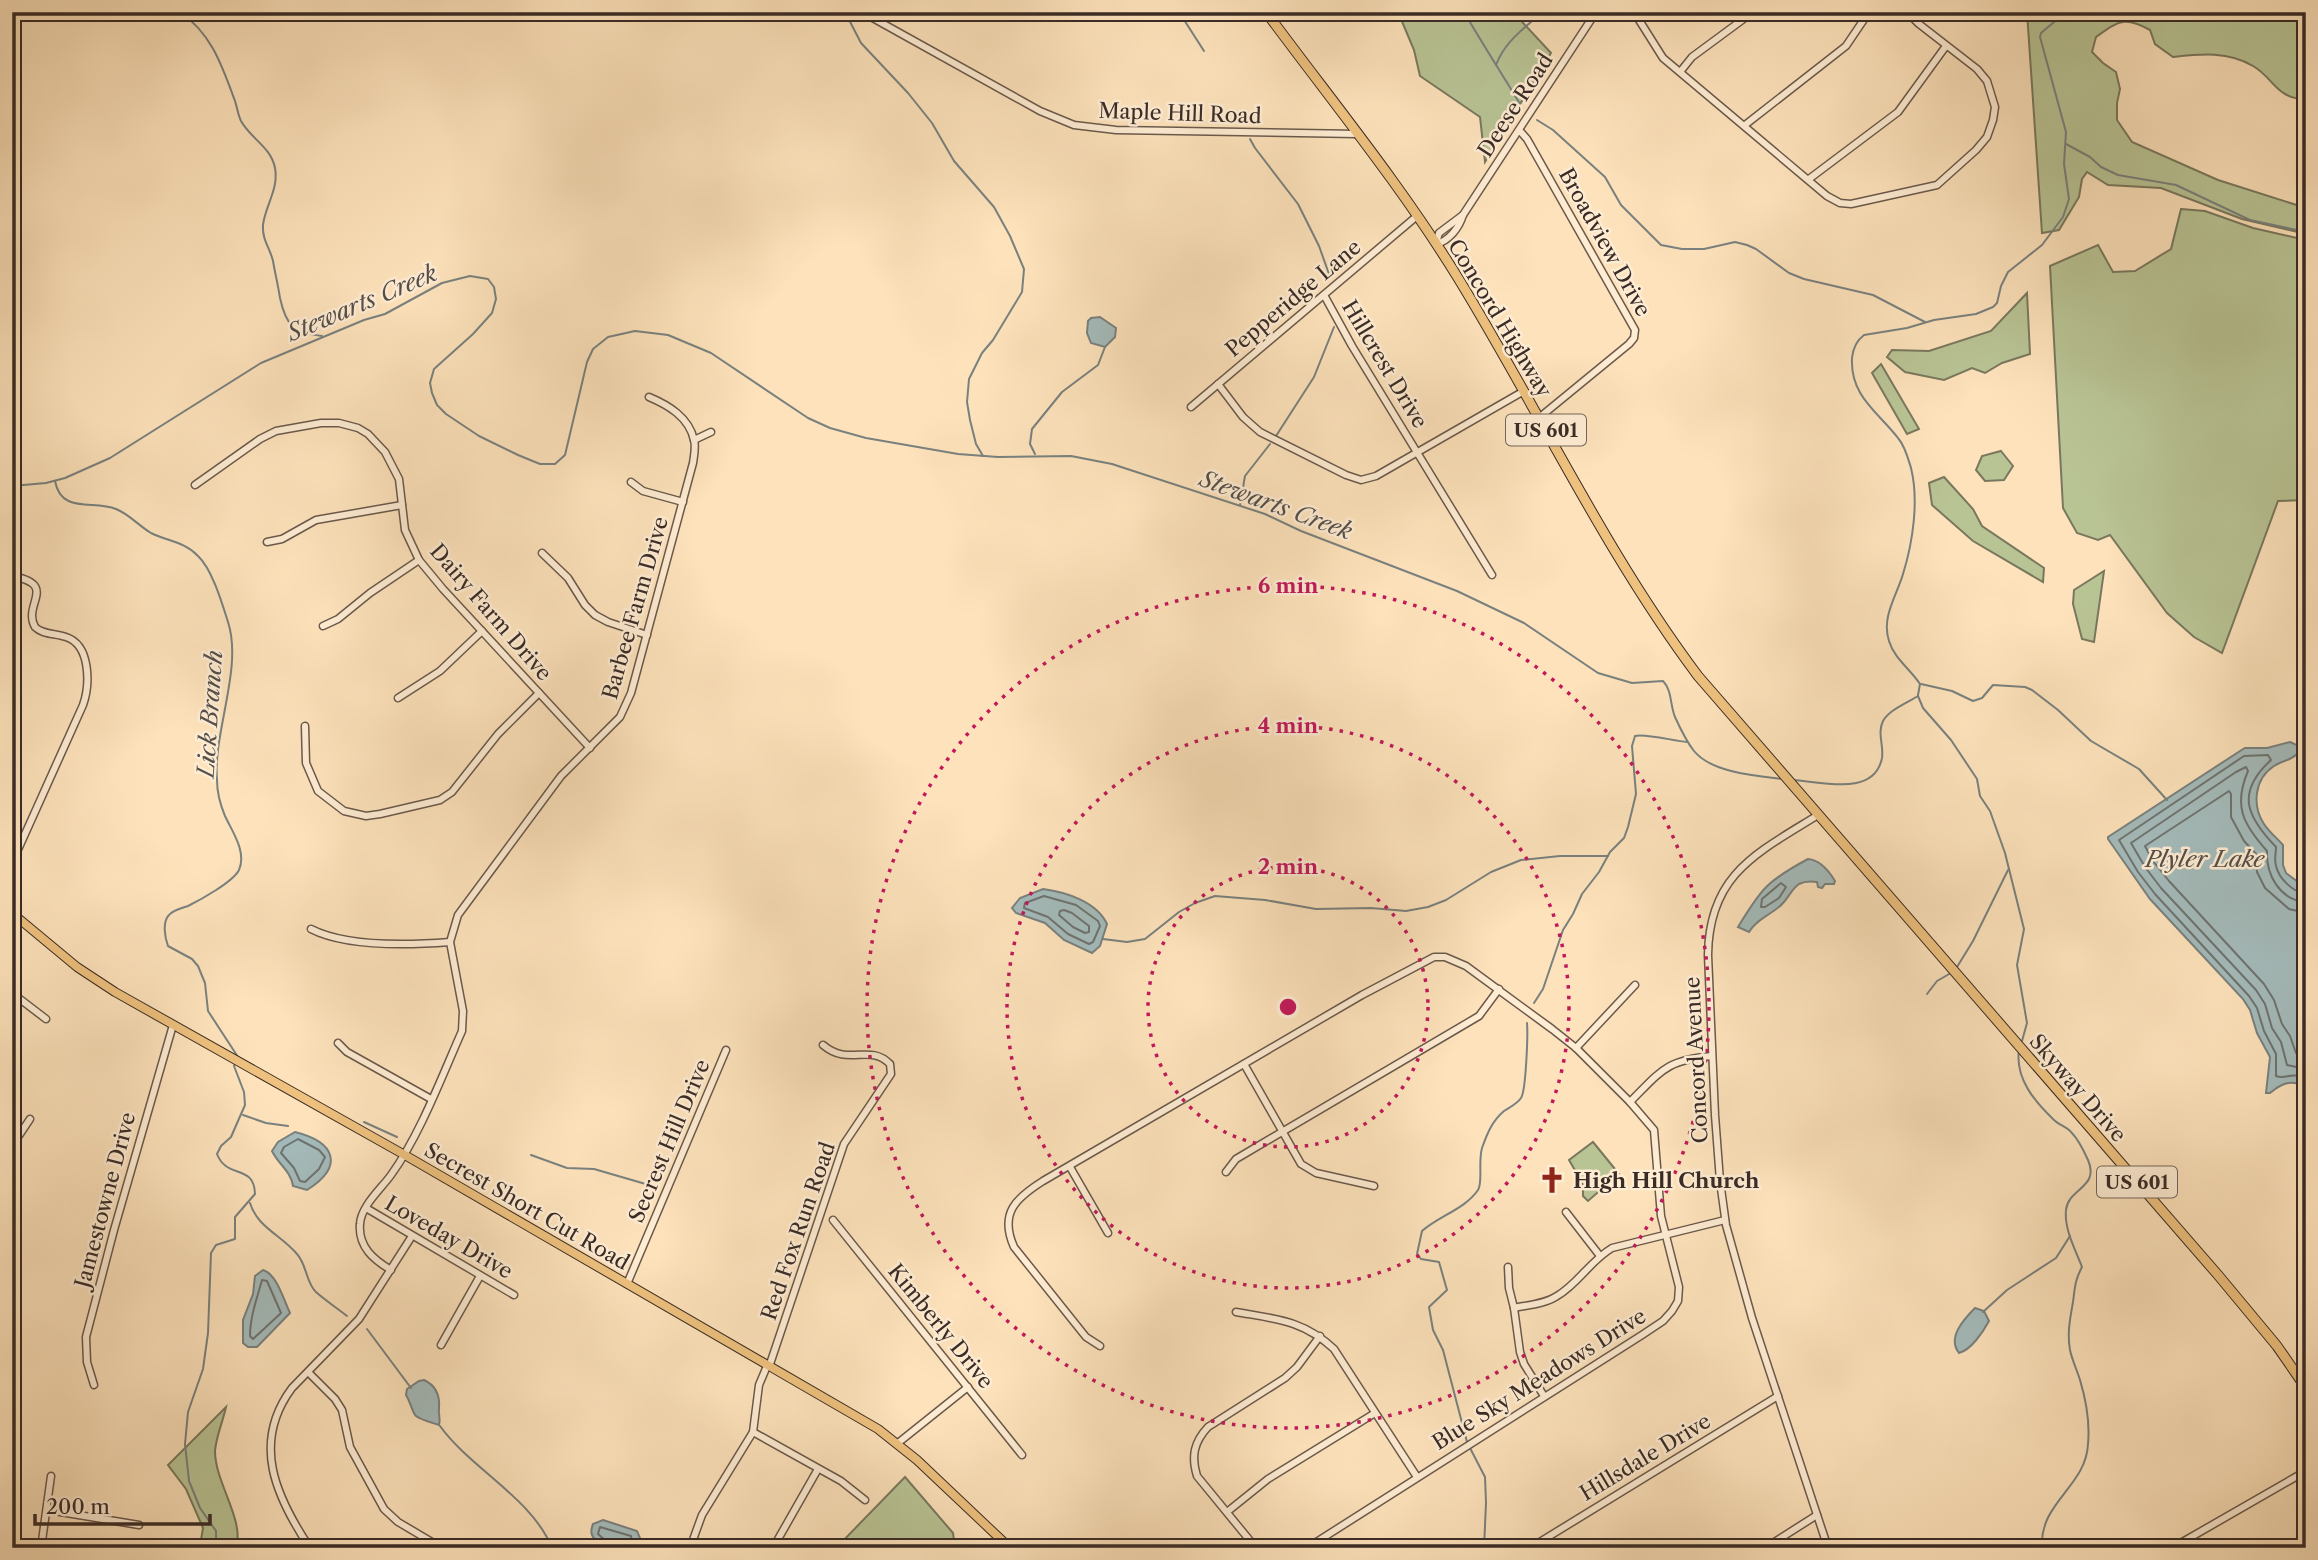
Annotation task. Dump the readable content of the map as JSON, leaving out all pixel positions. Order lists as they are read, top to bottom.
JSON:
{
  "streets": {
    "highway": ["Concord Highway", "US 601", "Skyway Drive"],
    "main road": ["Secrest Short Cut Road"],
    "street": [
      "Deese Road",
      "Maple Hill Road",
      "Broadview Drive",
      "Pepperidge Lane",
      "Hillcrest Drive",
      "Barbee Farm Drive",
      "Dairy Farm Drive",
      "Concord Avenue",
      "Secrest Hill Drive",
      "Jamestowne Drive",
      "Red Fox Run Road",
      "Loveday Drive",
      "Kimberly Drive",
      "Blue Sky Meadows Drive",
      "Hillsdale Drive"
    ]
  },
  "crossings": [
    ["Deese Road", "Broadview Drive"],
    ["Deese Road", "Concord Highway"],
    ["Maple Hill Road", "Concord Highway"],
    ["Broadview Drive", "Concord Highway"],
    ["Pepperidge Lane", "Concord Highway"],
    ["Pepperidge Lane", "Hillcrest Drive"],
    ["Concord Highway", "Concord Avenue"],
    ["Concord Highway", "Skyway Drive"],
    ["Barbee Farm Drive", "Dairy Farm Drive"],
    ["Concord Avenue", "Skyway Drive"],
    ["Concord Avenue", "Hillsdale Drive"],
    ["Secrest Hill Drive", "Secrest Short Cut Road"],
    ["Jamestowne Drive", "Secrest Short Cut Road"],
    ["Secrest Short Cut Road", "Red Fox Run Road"]
  ],
  "water": ["Stewarts Creek", "Lick Branch", "Plyler Lake"],
  "places": {
    "church": ["High Hill Church"]
  },
  "scale_bar": "200 m",
  "rings": ["6 min", "4 min", "2 min"]
}
